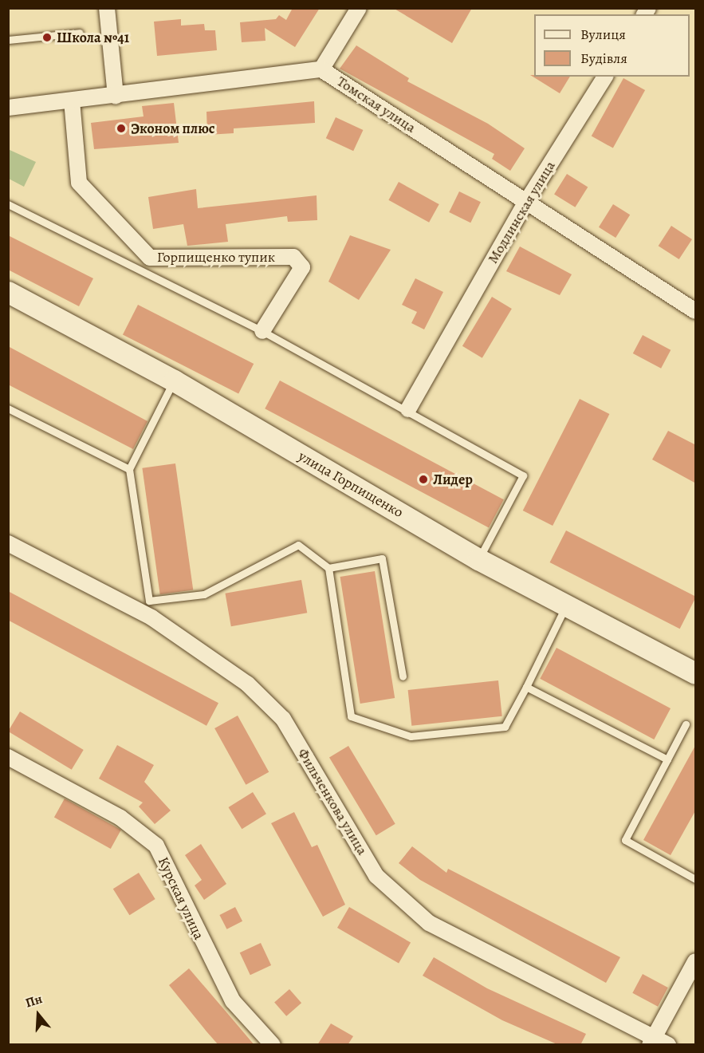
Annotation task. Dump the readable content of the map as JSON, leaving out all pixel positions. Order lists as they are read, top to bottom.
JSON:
{
  "streets": {
    "main road": ["улица Горпищенко"],
    "street": [
      "Томская улица",
      "Модлинская улица",
      "Горпищенко тупик",
      "Фильченкова улица",
      "Курская улица"
    ]
  },
  "crossings": [
    ["Томская улица", "Модлинская улица"],
    ["Томская улица", "Горпищенко тупик"]
  ],
  "places": ["Школа №41", "Эконом плюс", "Лидер"],
  "legend": ["Вулиця", "Будівля"],
  "north": "top"
}
